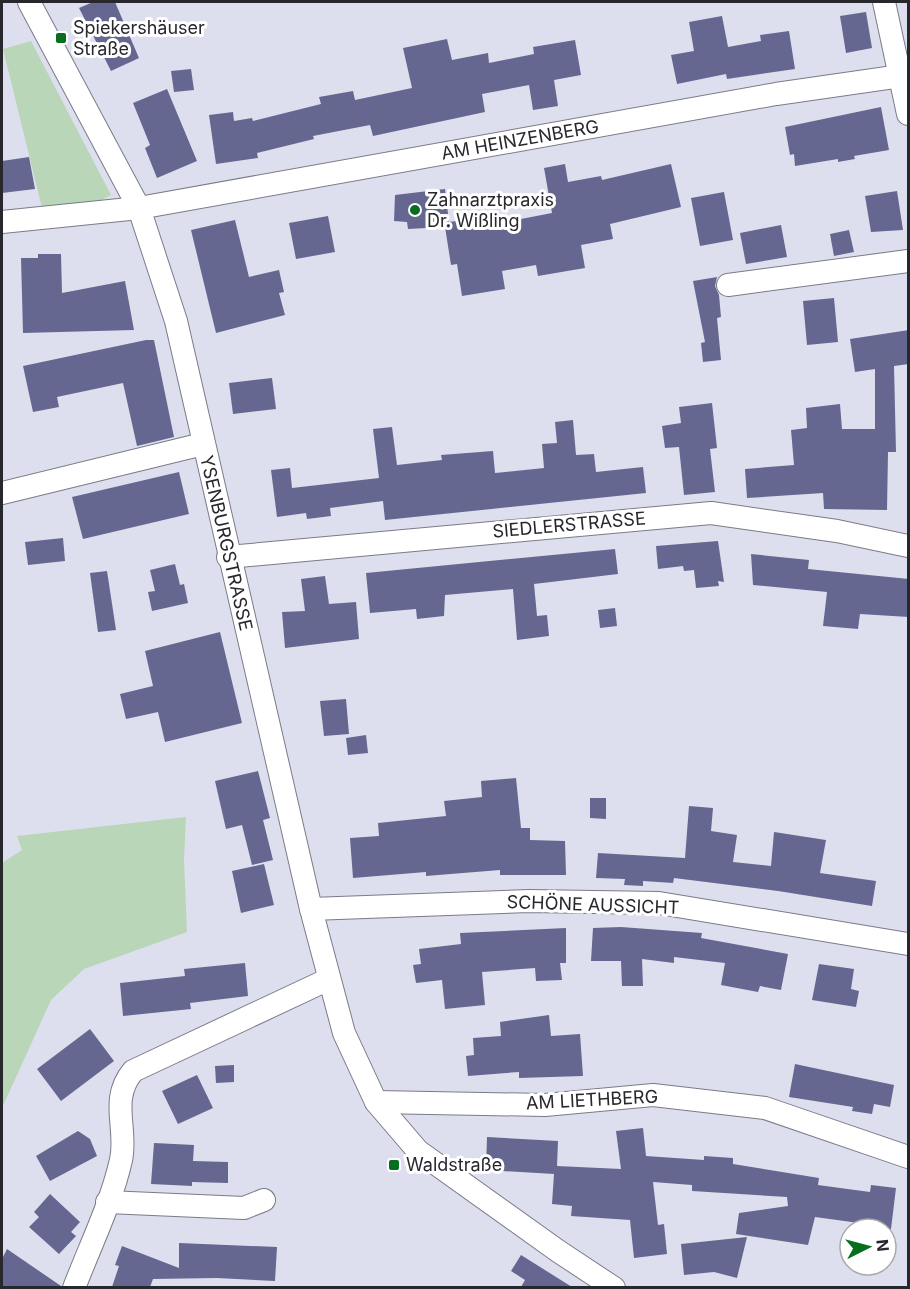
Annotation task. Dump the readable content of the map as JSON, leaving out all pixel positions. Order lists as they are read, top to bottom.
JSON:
{
  "streets": {
    "street": [
      "AM HEINZENBERG",
      "SIEDLERSTRASSE",
      "YSENBURGSTRASSE",
      "SCHÖNE AUSSICHT",
      "AM LIETHBERG"
    ]
  },
  "crossings": [
    ["AM HEINZENBERG", "YSENBURGSTRASSE"],
    ["SIEDLERSTRASSE", "YSENBURGSTRASSE"],
    ["YSENBURGSTRASSE", "SCHÖNE AUSSICHT"],
    ["YSENBURGSTRASSE", "AM LIETHBERG"]
  ],
  "places": {
    "transit": ["Spiekershäuser Straße", "Waldstraße"],
    "other": ["Zahnarztpraxis Dr. Wißling"]
  },
  "north": "right"
}
